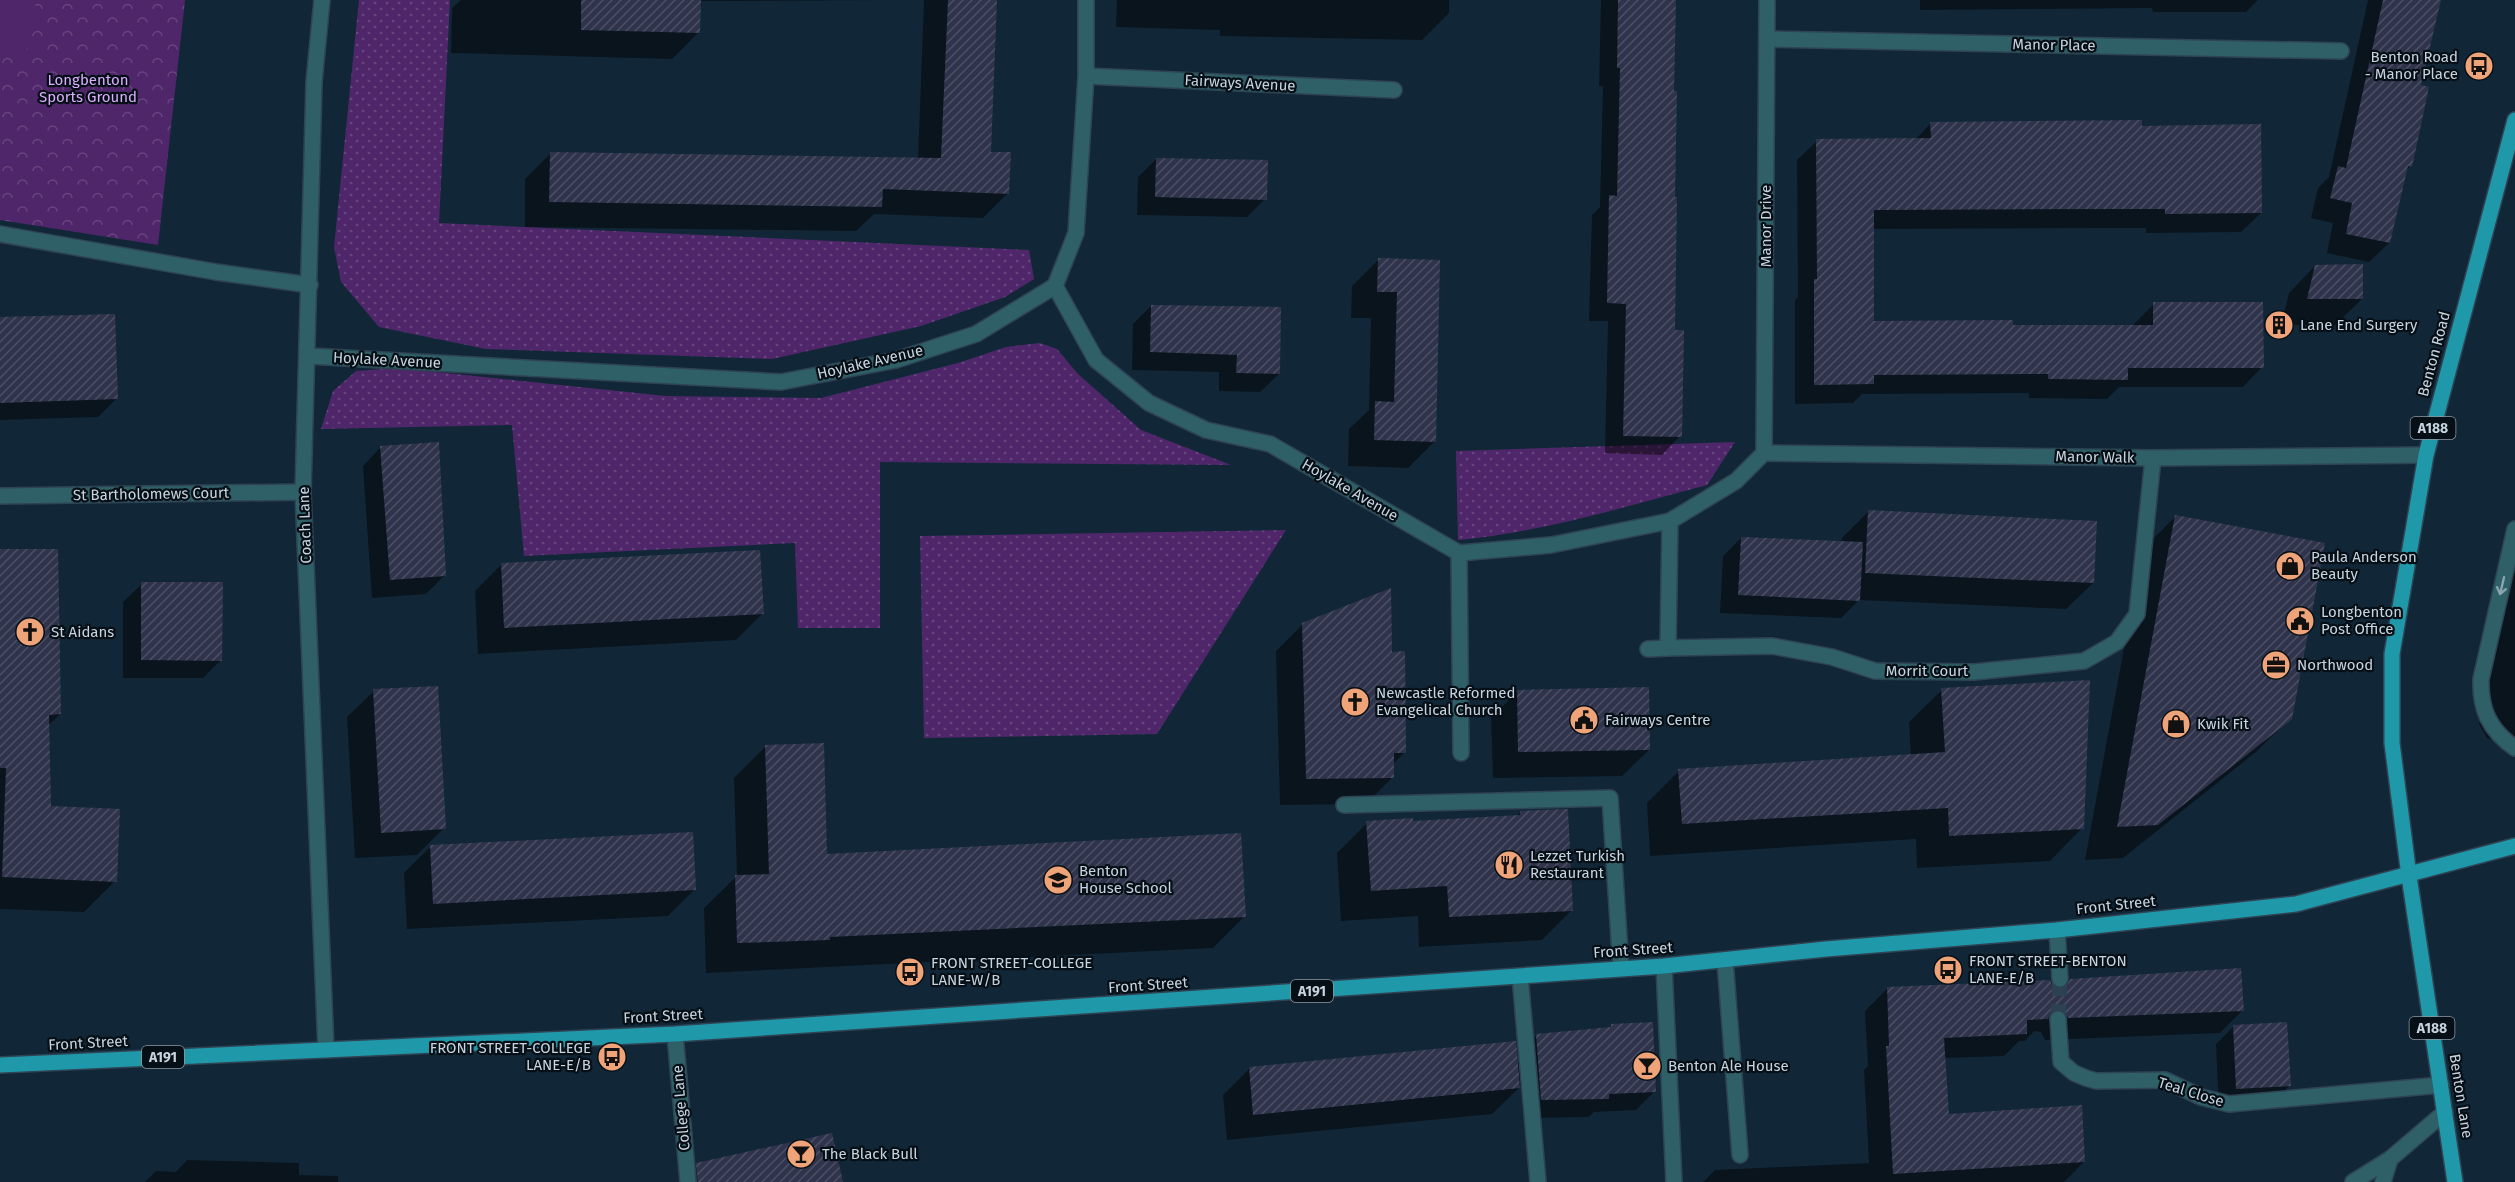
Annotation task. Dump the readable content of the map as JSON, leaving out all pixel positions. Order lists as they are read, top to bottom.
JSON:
{
  "streets": {
    "main road": [
      "Benton Road",
      "A188",
      "Front Street",
      "A191",
      "Benton Lane"
    ],
    "street": [
      "Manor Place",
      "Fairways Avenue",
      "Manor Drive",
      "Hoylake Avenue",
      "Manor Walk",
      "St Bartholomews Court",
      "Coach Lane",
      "Morrit Court",
      "Teal Close",
      "College Lane"
    ]
  },
  "crossings": [
    ["Manor Place", "Manor Drive"],
    ["Manor Drive", "Manor Walk"],
    ["Benton Road", "Manor Walk"],
    ["Benton Road", "Front Street"],
    ["Benton Road", "Benton Lane"],
    ["Hoylake Avenue", "Coach Lane"],
    ["Manor Walk", "Morrit Court"],
    ["St Bartholomews Court", "Coach Lane"],
    ["Coach Lane", "Front Street"],
    ["Front Street", "Benton Lane"],
    ["Front Street", "College Lane"],
    ["Teal Close", "Benton Lane"]
  ],
  "parks": ["Longbenton Sports Ground"],
  "places": {
    "bus stop": [
      "Benton Road - Manor Place",
      "FRONT STREET-BENTON LANE-E/B",
      "FRONT STREET-COLLEGE LANE-W/B",
      "FRONT STREET-COLLEGE LANE-E/B"
    ],
    "building": ["Lane End Surgery"],
    "shop": ["Paula Anderson Beauty", "Kwik Fit"],
    "public building": ["Longbenton Post Office", "Fairways Centre"],
    "church": ["St Aidans", "Newcastle Reformed Evangelical Church"],
    "office": ["Northwood"],
    "restaurant": ["Lezzet Turkish Restaurant"],
    "school or university": ["Benton House School"],
    "bar": ["Benton Ale House", "The Black Bull"]
  }
}
